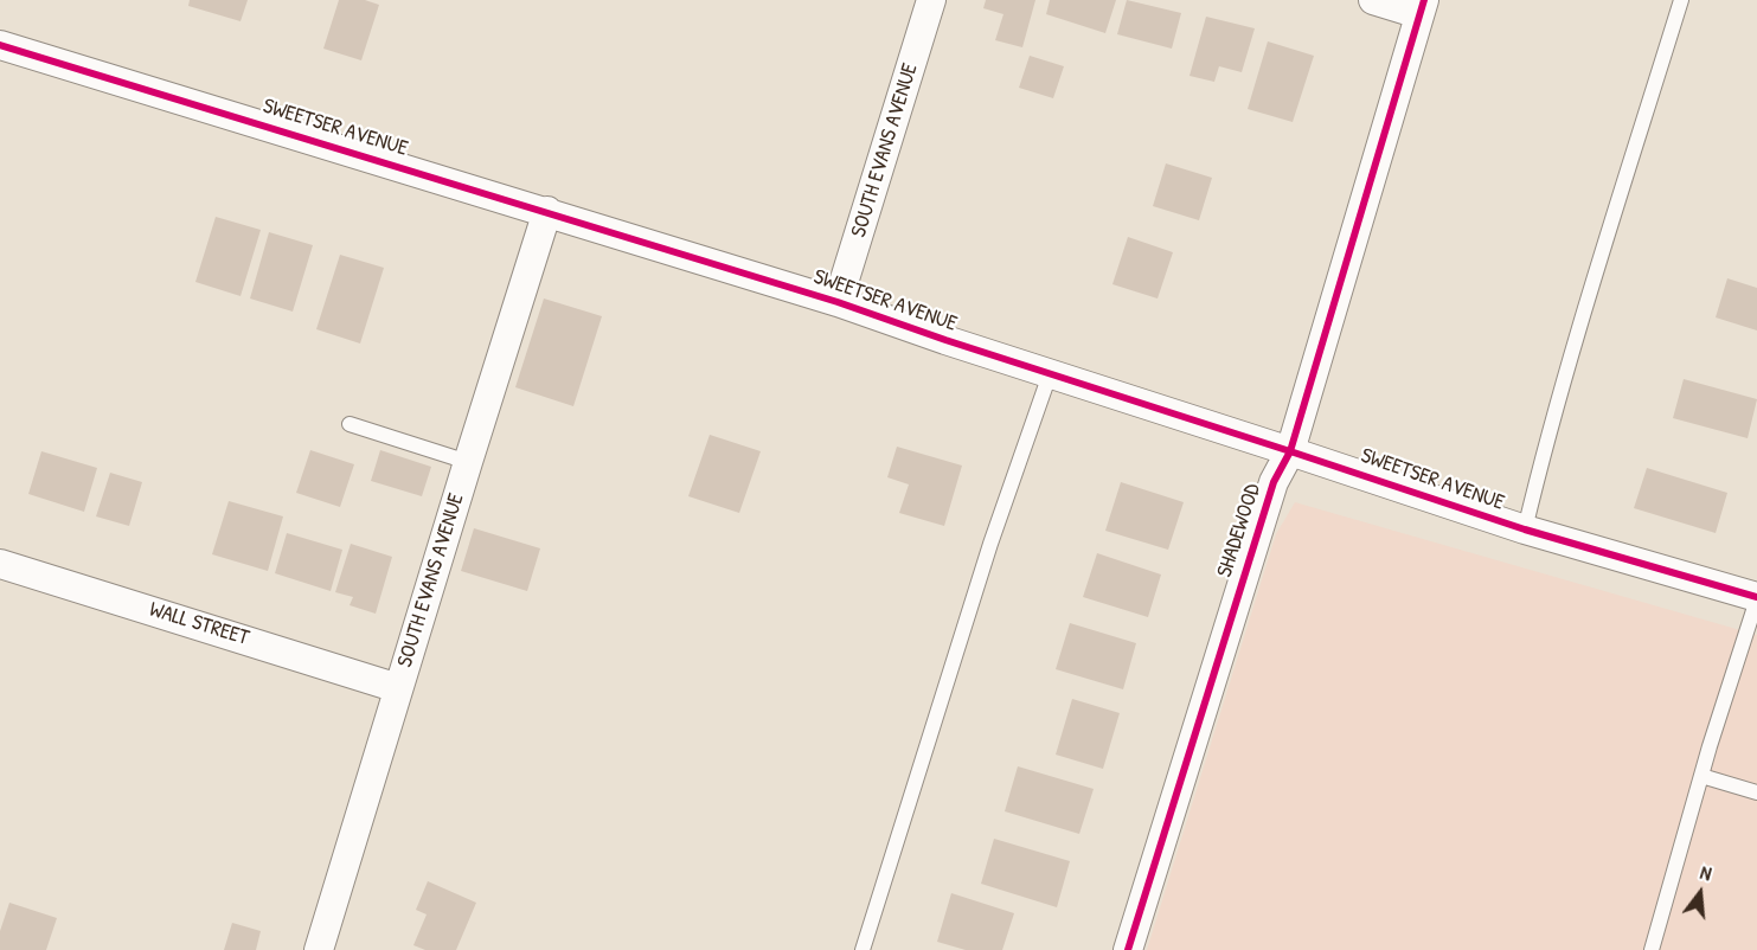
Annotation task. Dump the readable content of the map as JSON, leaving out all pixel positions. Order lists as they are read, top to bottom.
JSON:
{
  "streets": {
    "street": [
      "SWEETSER AVENUE",
      "SOUTH EVANS AVENUE",
      "SHADEWOOD",
      "WALL STREET"
    ]
  },
  "crossings": [
    ["SWEETSER AVENUE", "SOUTH EVANS AVENUE"],
    ["SWEETSER AVENUE", "SHADEWOOD"],
    ["SOUTH EVANS AVENUE", "WALL STREET"]
  ],
  "north": "top"
}
